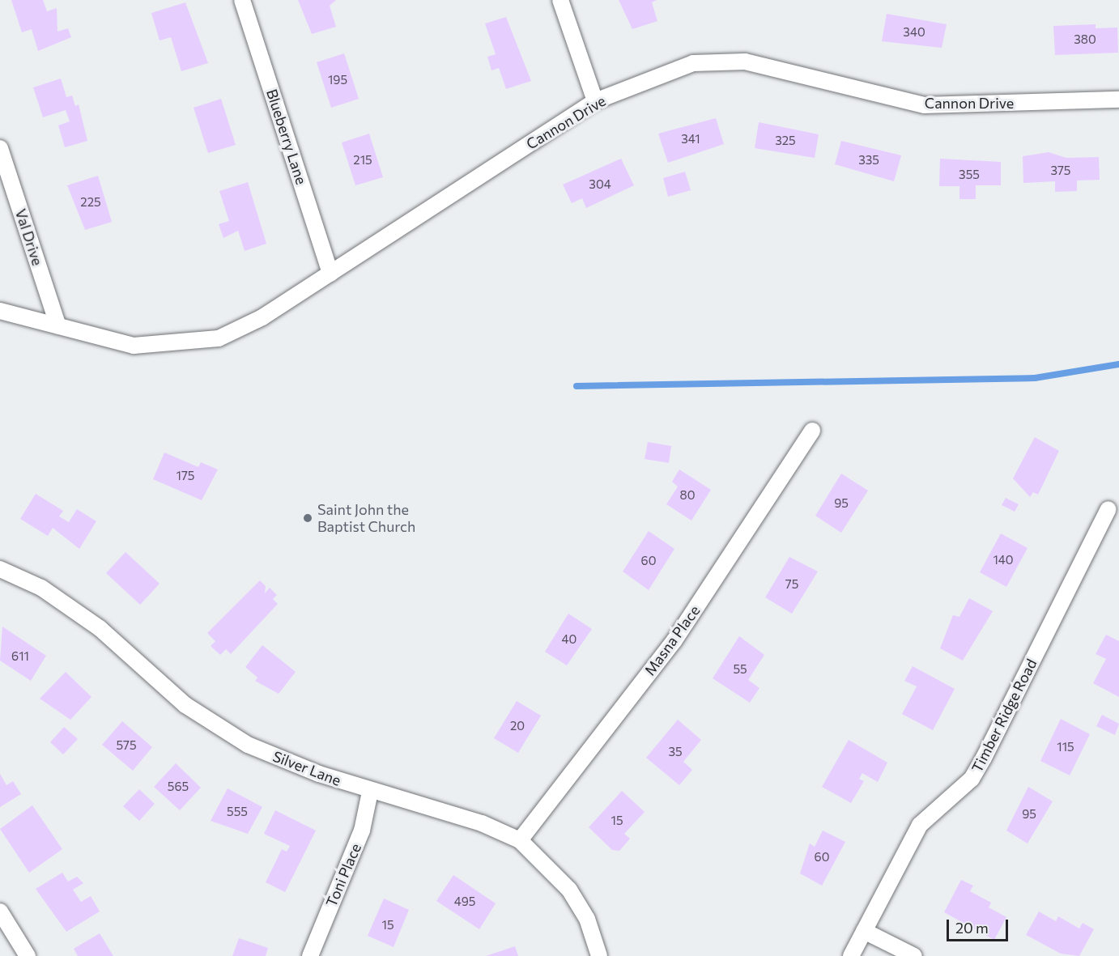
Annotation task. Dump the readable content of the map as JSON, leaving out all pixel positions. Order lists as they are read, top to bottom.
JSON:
{
  "streets": {
    "street": [
      "Cannon Drive",
      "Blueberry Lane",
      "Val Drive",
      "Masna Place",
      "Timber Ridge Road",
      "Silver Lane",
      "Toni Place"
    ]
  },
  "crossings": [
    ["Cannon Drive", "Blueberry Lane"],
    ["Cannon Drive", "Val Drive"],
    ["Masna Place", "Silver Lane"],
    ["Silver Lane", "Toni Place"]
  ],
  "places": ["Saint John the Baptist Church"],
  "house_numbers": [
    "340",
    "380",
    "195",
    "341",
    "325",
    "215",
    "335",
    "375",
    "355",
    "304",
    "225",
    "175",
    "80",
    "95",
    "140",
    "60",
    "75",
    "40",
    "611",
    "55",
    "20",
    "575",
    "115",
    "35",
    "565",
    "555",
    "95",
    "15",
    "60",
    "495",
    "15"
  ],
  "scale_bar": "20 m"
}
